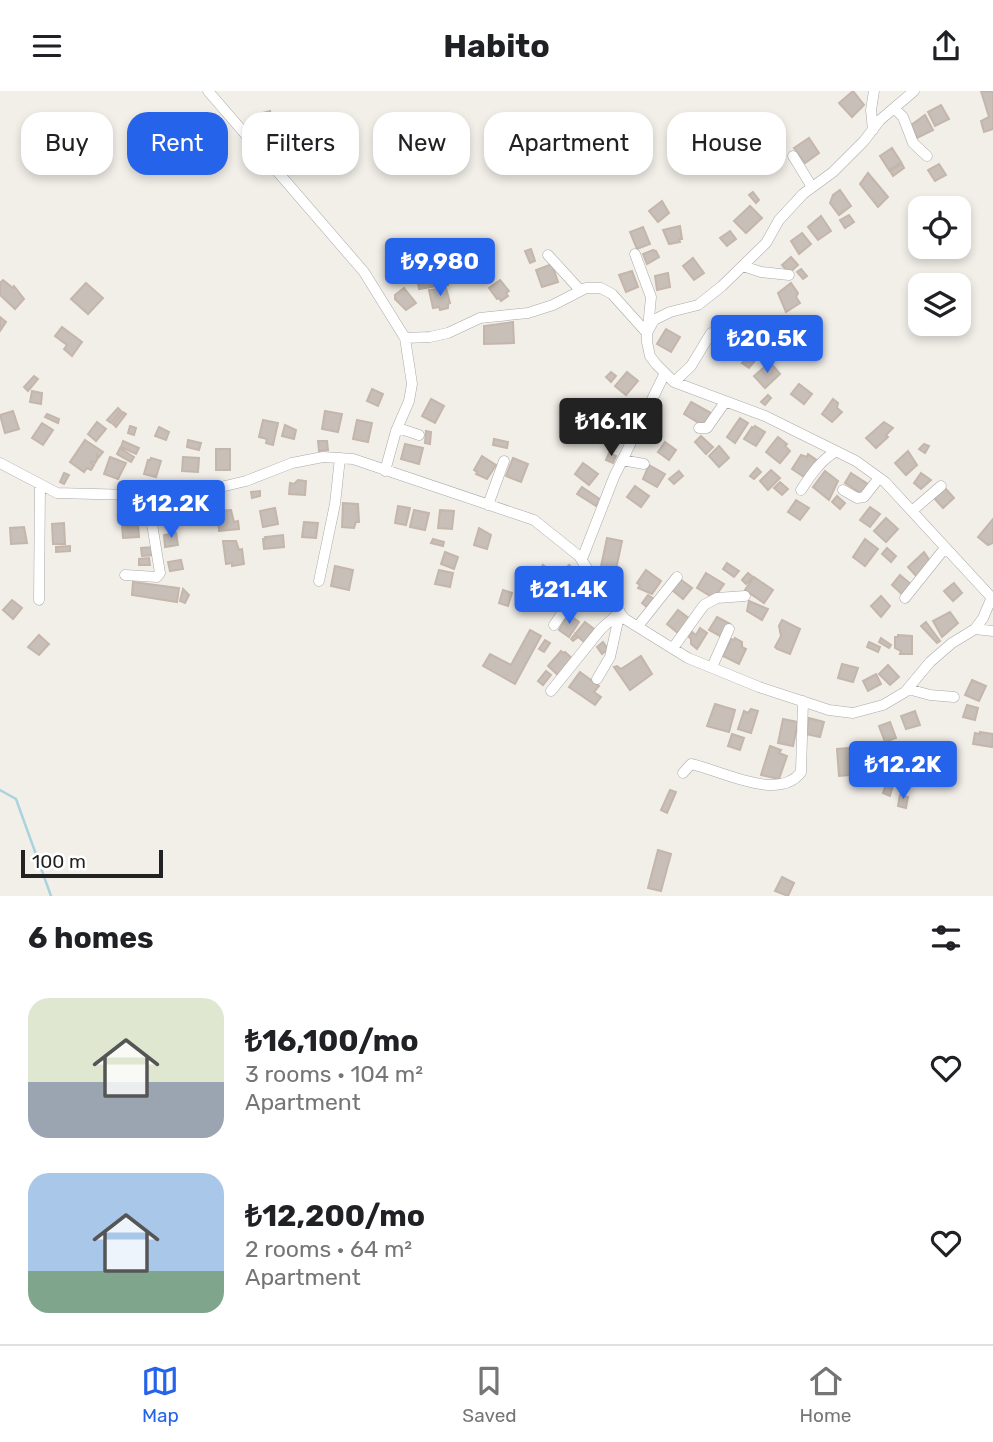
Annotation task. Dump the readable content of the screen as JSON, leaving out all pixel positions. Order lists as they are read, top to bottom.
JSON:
{
  "scale_bar": "100 m",
  "page": {
    "header": "Habito",
    "chip": [
      "Buy",
      "Rent",
      "Filters",
      "New",
      "Apartment",
      "House"
    ],
    "price": [
      "₺9,980",
      "₺20.5K",
      "₺16.1K",
      "₺12.2K",
      "₺21.4K",
      "₺12.2K"
    ],
    "scale": "100 m",
    "heading": "6 homes",
    "list": [
      {
        "name": "₺16,100/mo",
        "note": "3 rooms · 104 m² · Apartment"
      },
      {
        "name": "₺12,200/mo",
        "note": "2 rooms · 64 m² · Apartment"
      }
    ],
    "tabs": ["Map", "Saved", "Home"]
  }
}
